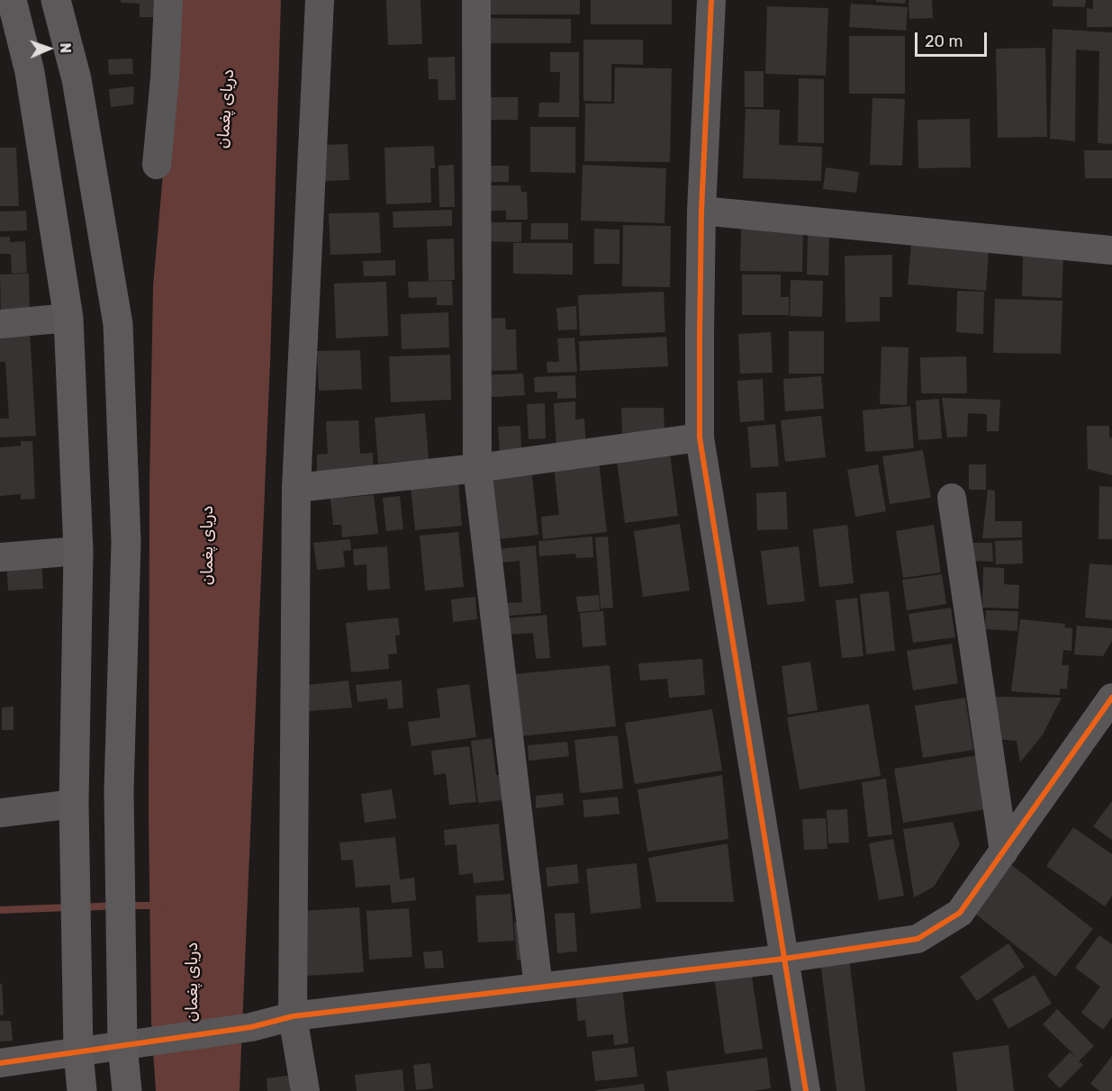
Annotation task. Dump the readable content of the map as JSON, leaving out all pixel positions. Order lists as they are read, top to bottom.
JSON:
{
  "water": ["دریای پغمان"],
  "scale_bar": "20 m",
  "north": "right"
}
